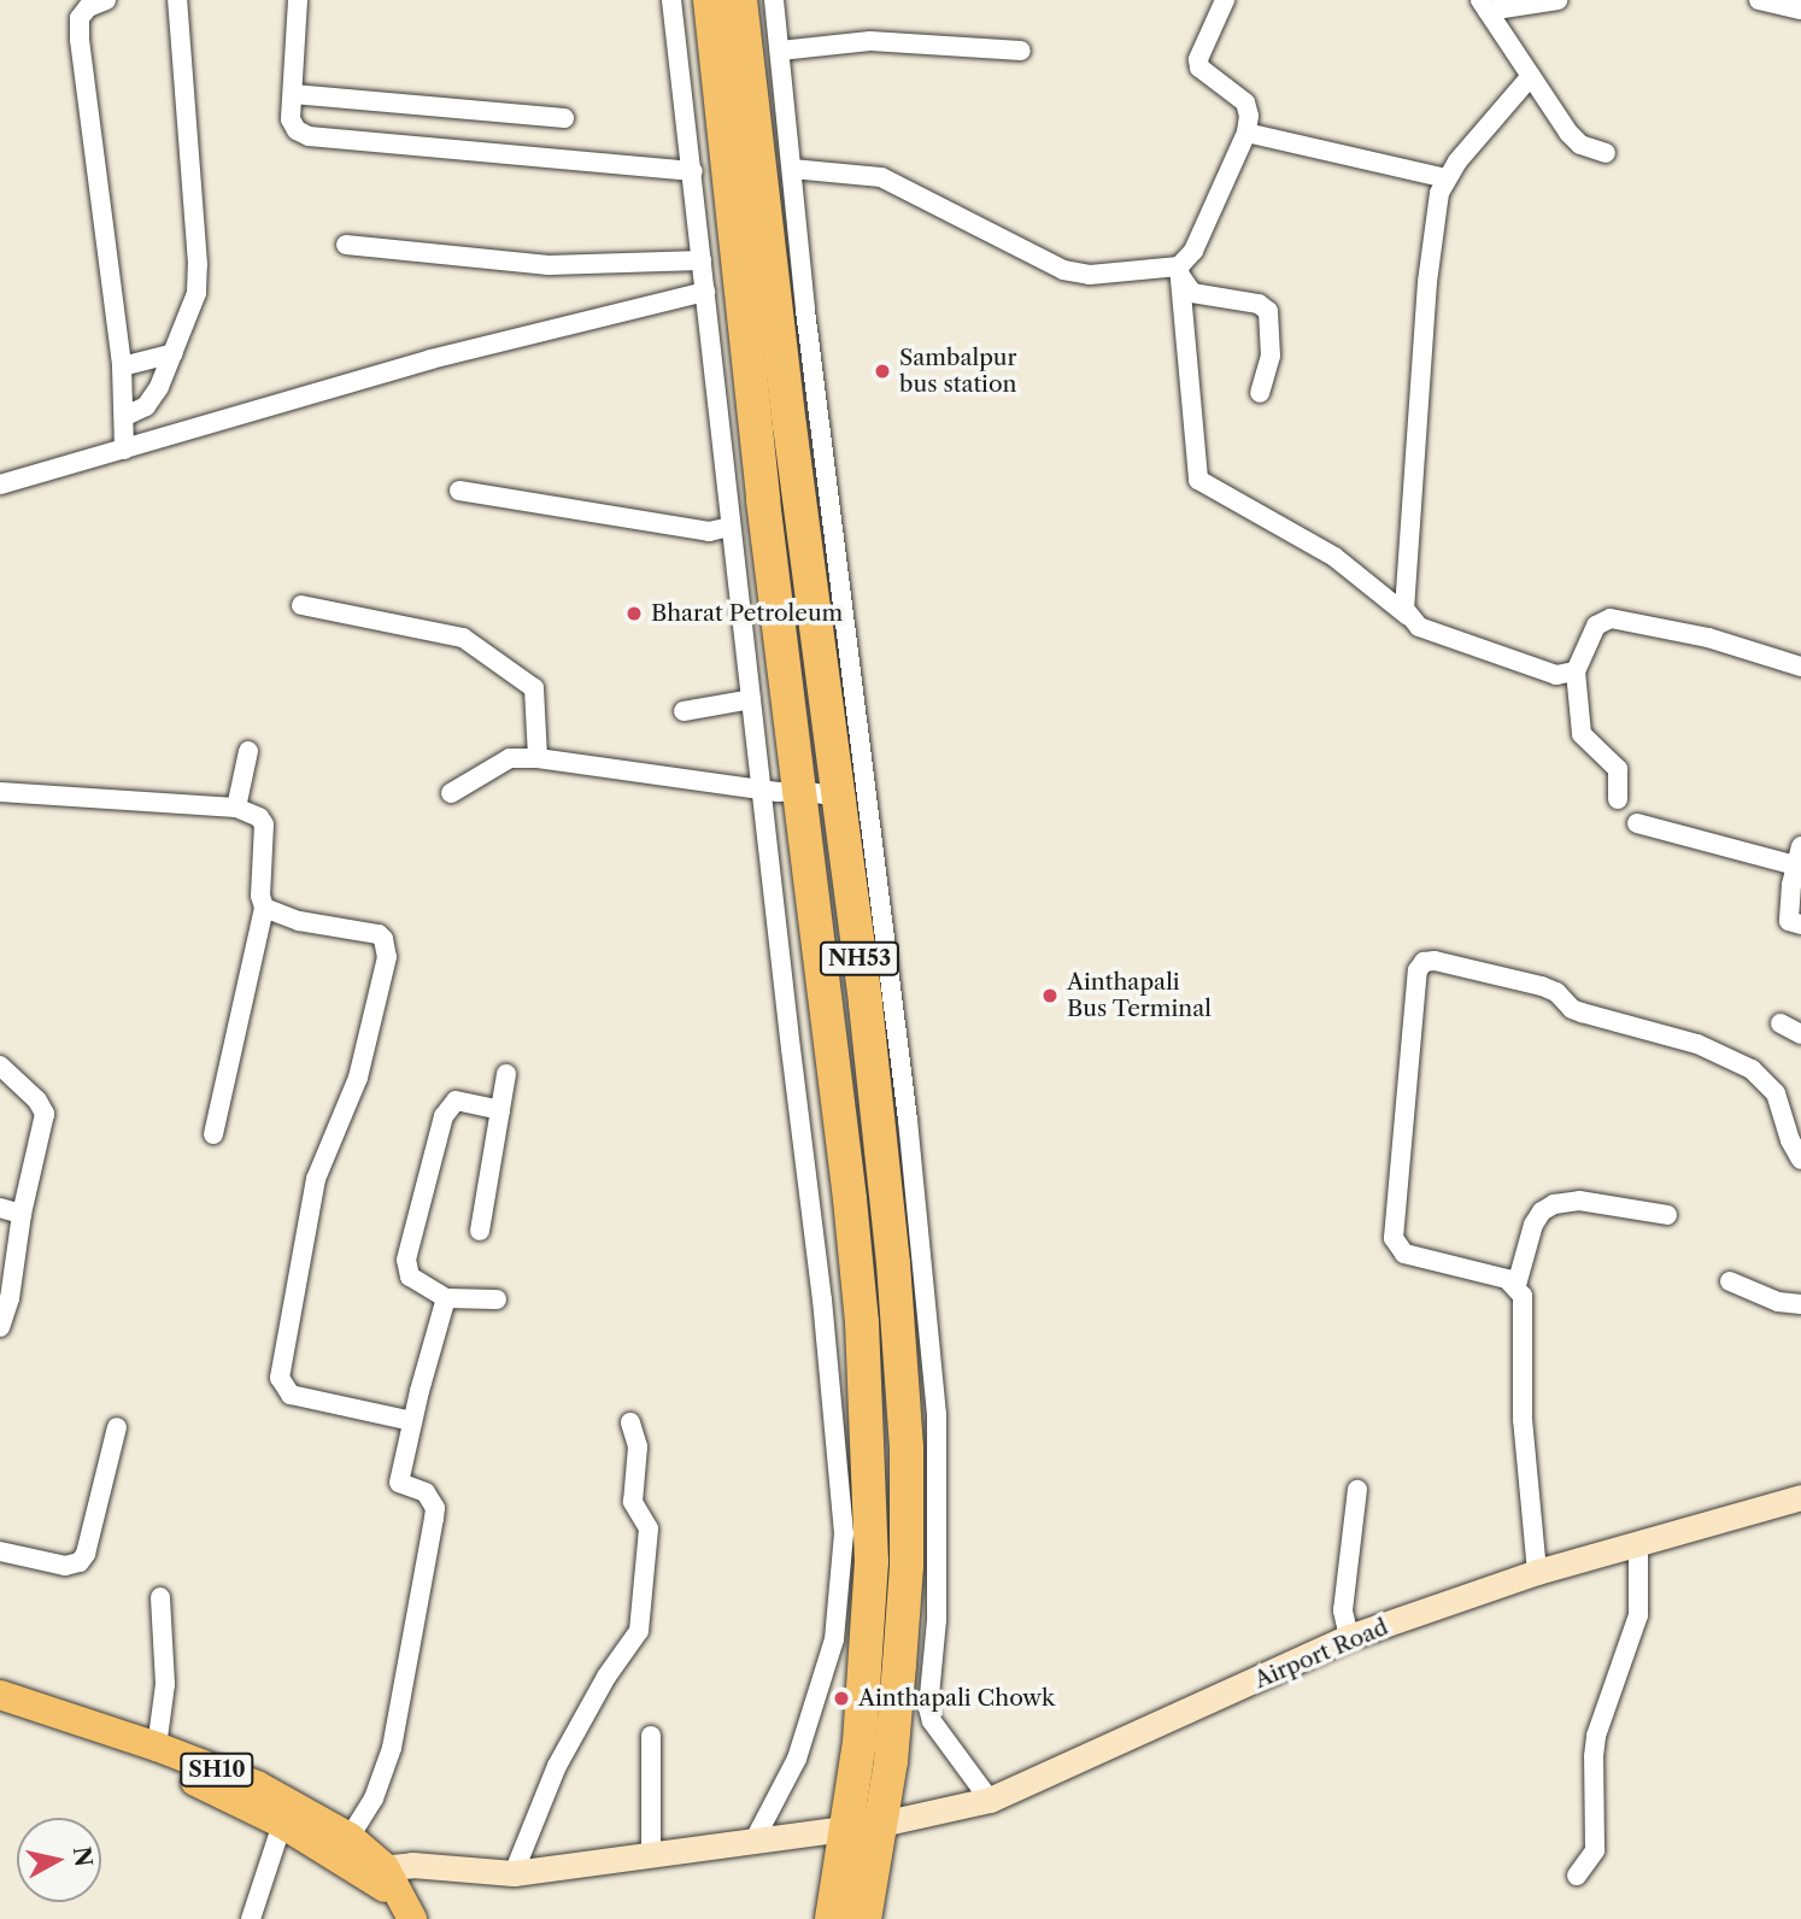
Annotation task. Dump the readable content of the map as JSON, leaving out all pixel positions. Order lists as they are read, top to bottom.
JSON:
{
  "streets": {
    "highway": ["NH53"],
    "main road": ["Airport Road", "SH10"]
  },
  "crossings": [
    ["NH53", "Airport Road"],
    ["Airport Road", "SH10"]
  ],
  "places": [
    "Sambalpur bus station",
    "Bharat Petroleum",
    "Ainthapali Bus Terminal",
    "Ainthapali Chowk"
  ],
  "north": "right"
}
